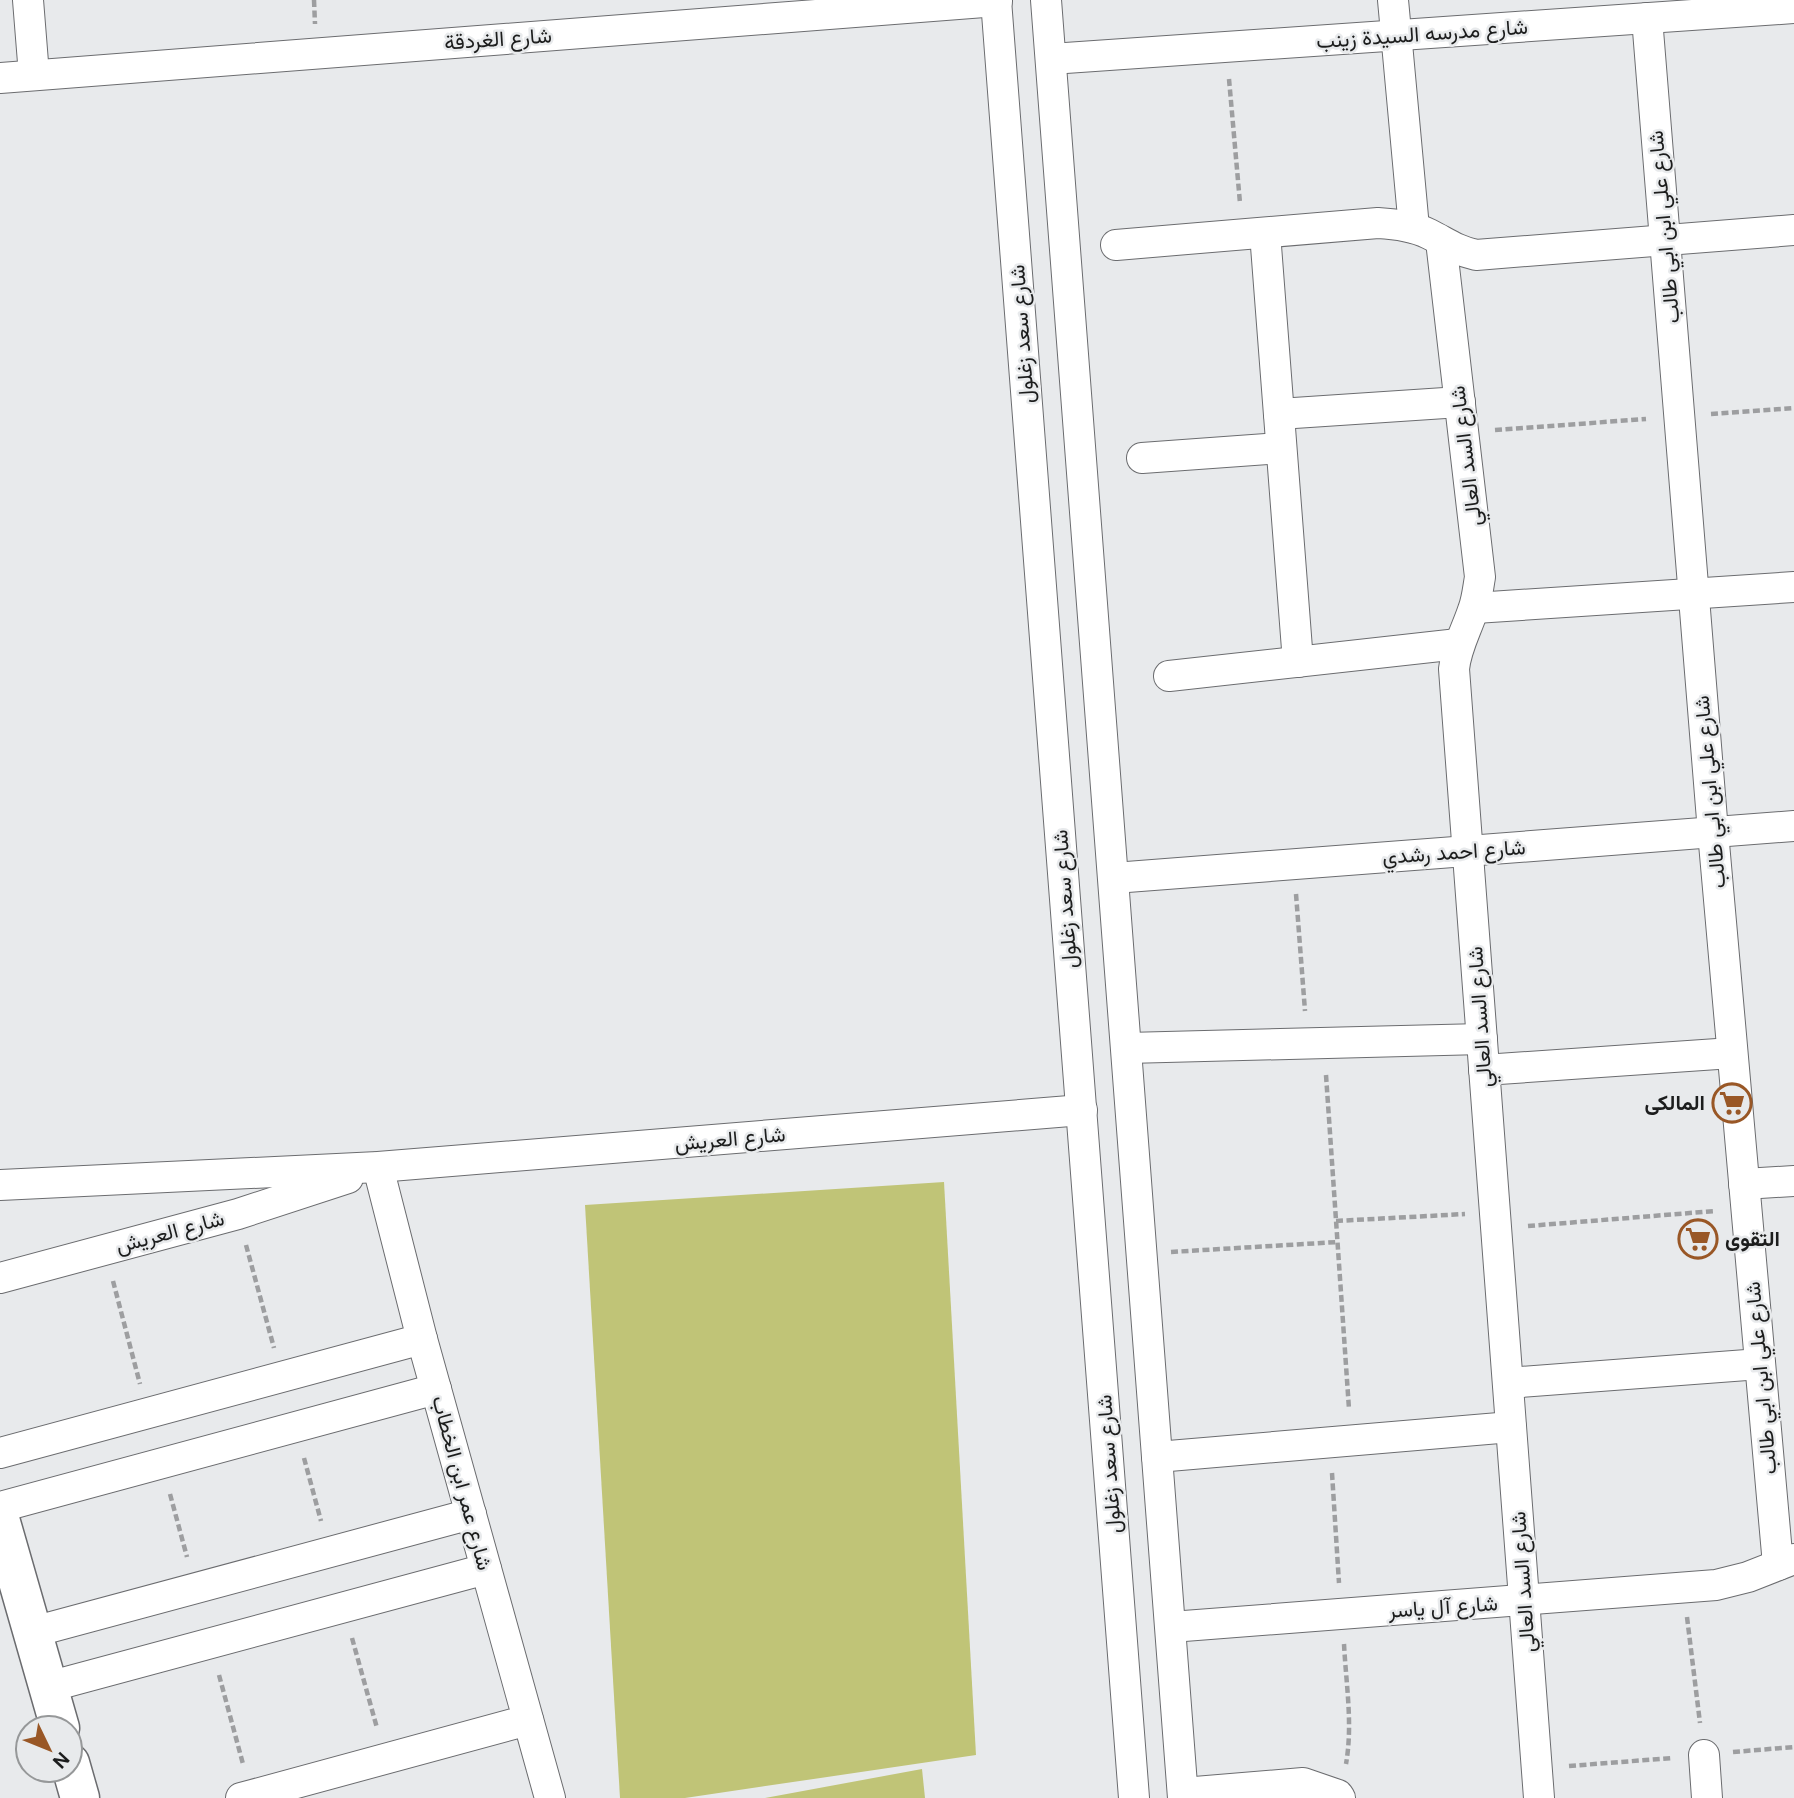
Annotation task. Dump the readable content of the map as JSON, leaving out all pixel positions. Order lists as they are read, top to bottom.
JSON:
{
  "streets": {
    "street": [
      "شارع مدرسه السيدة زينب",
      "شارع الغردقة",
      "شارع علي ابن ابي طالب",
      "شارع سعد زغلول",
      "شارع السد العالي",
      "شارع احمد رشدي",
      "شارع العريش",
      "شارع عمر ابن الخطاب",
      "شارع آل ياسر"
    ]
  },
  "crossings": [
    ["شارع مدرسه السيدة زينب", "شارع علي ابن ابي طالب"],
    ["شارع الغردقة", "شارع سعد زغلول"],
    ["شارع علي ابن ابي طالب", "شارع احمد رشدي"],
    ["شارع علي ابن ابي طالب", "شارع آل ياسر"],
    ["شارع سعد زغلول", "شارع العريش"],
    ["شارع السد العالي", "شارع احمد رشدي"],
    ["شارع السد العالي", "شارع آل ياسر"],
    ["شارع العريش", "شارع عمر ابن الخطاب"]
  ],
  "places": {
    "supermarket": ["المالكى", "التقوى"]
  },
  "north": "bottom right"
}
